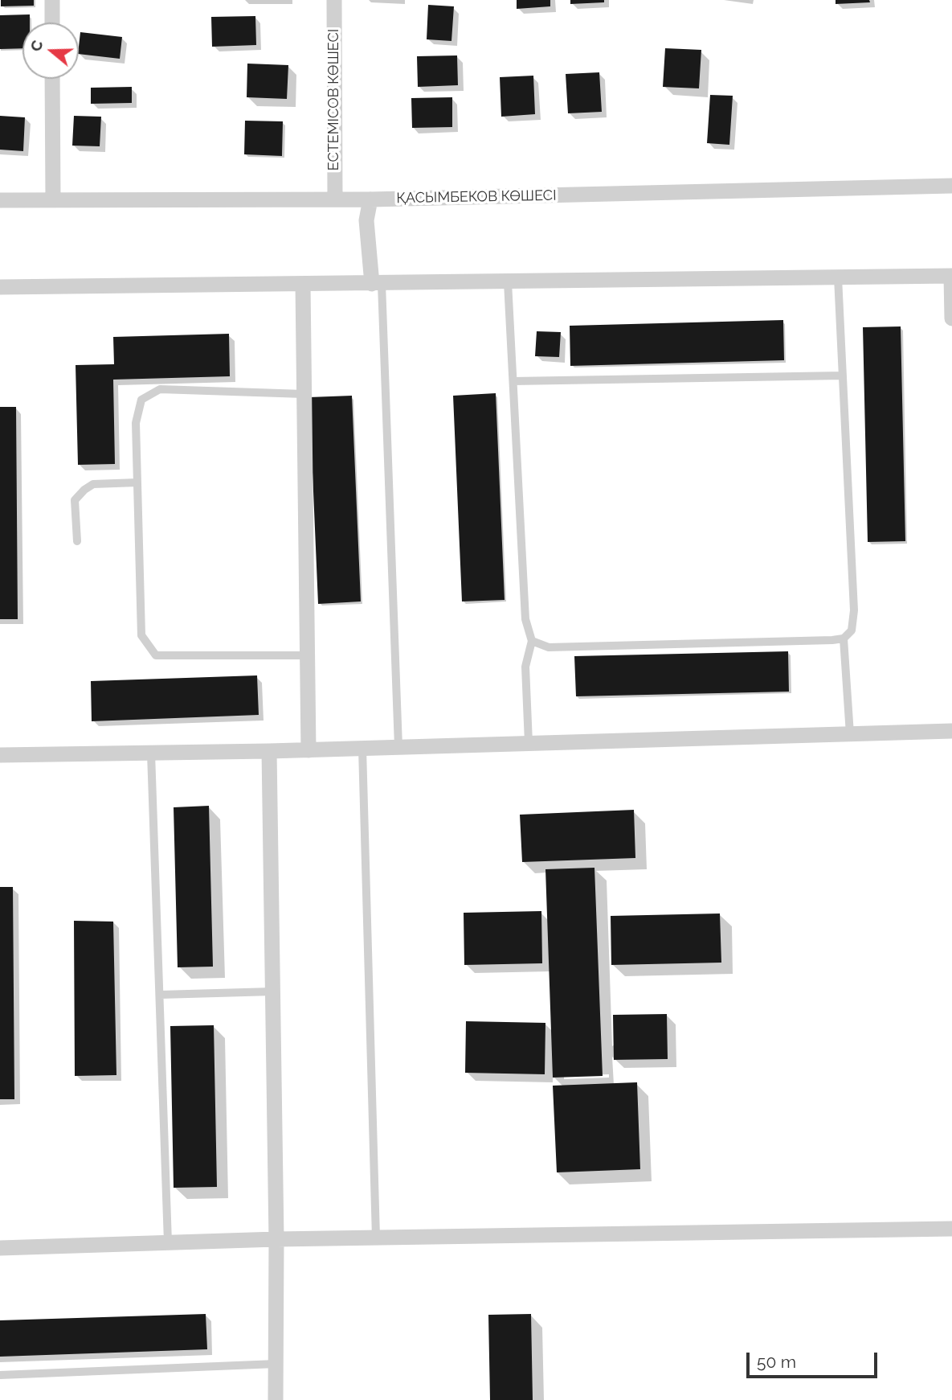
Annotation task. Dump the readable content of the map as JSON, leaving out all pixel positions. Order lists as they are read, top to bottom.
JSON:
{
  "streets": {
    "street": ["ЕСТЕМІСОВ КӨШЕСІ", "ҚАСЫМБЕКОВ КӨШЕСІ"]
  },
  "crossings": [
    ["ЕСТЕМІСОВ КӨШЕСІ", "ҚАСЫМБЕКОВ КӨШЕСІ"]
  ],
  "scale_bar": "50 m",
  "north": "left"
}
